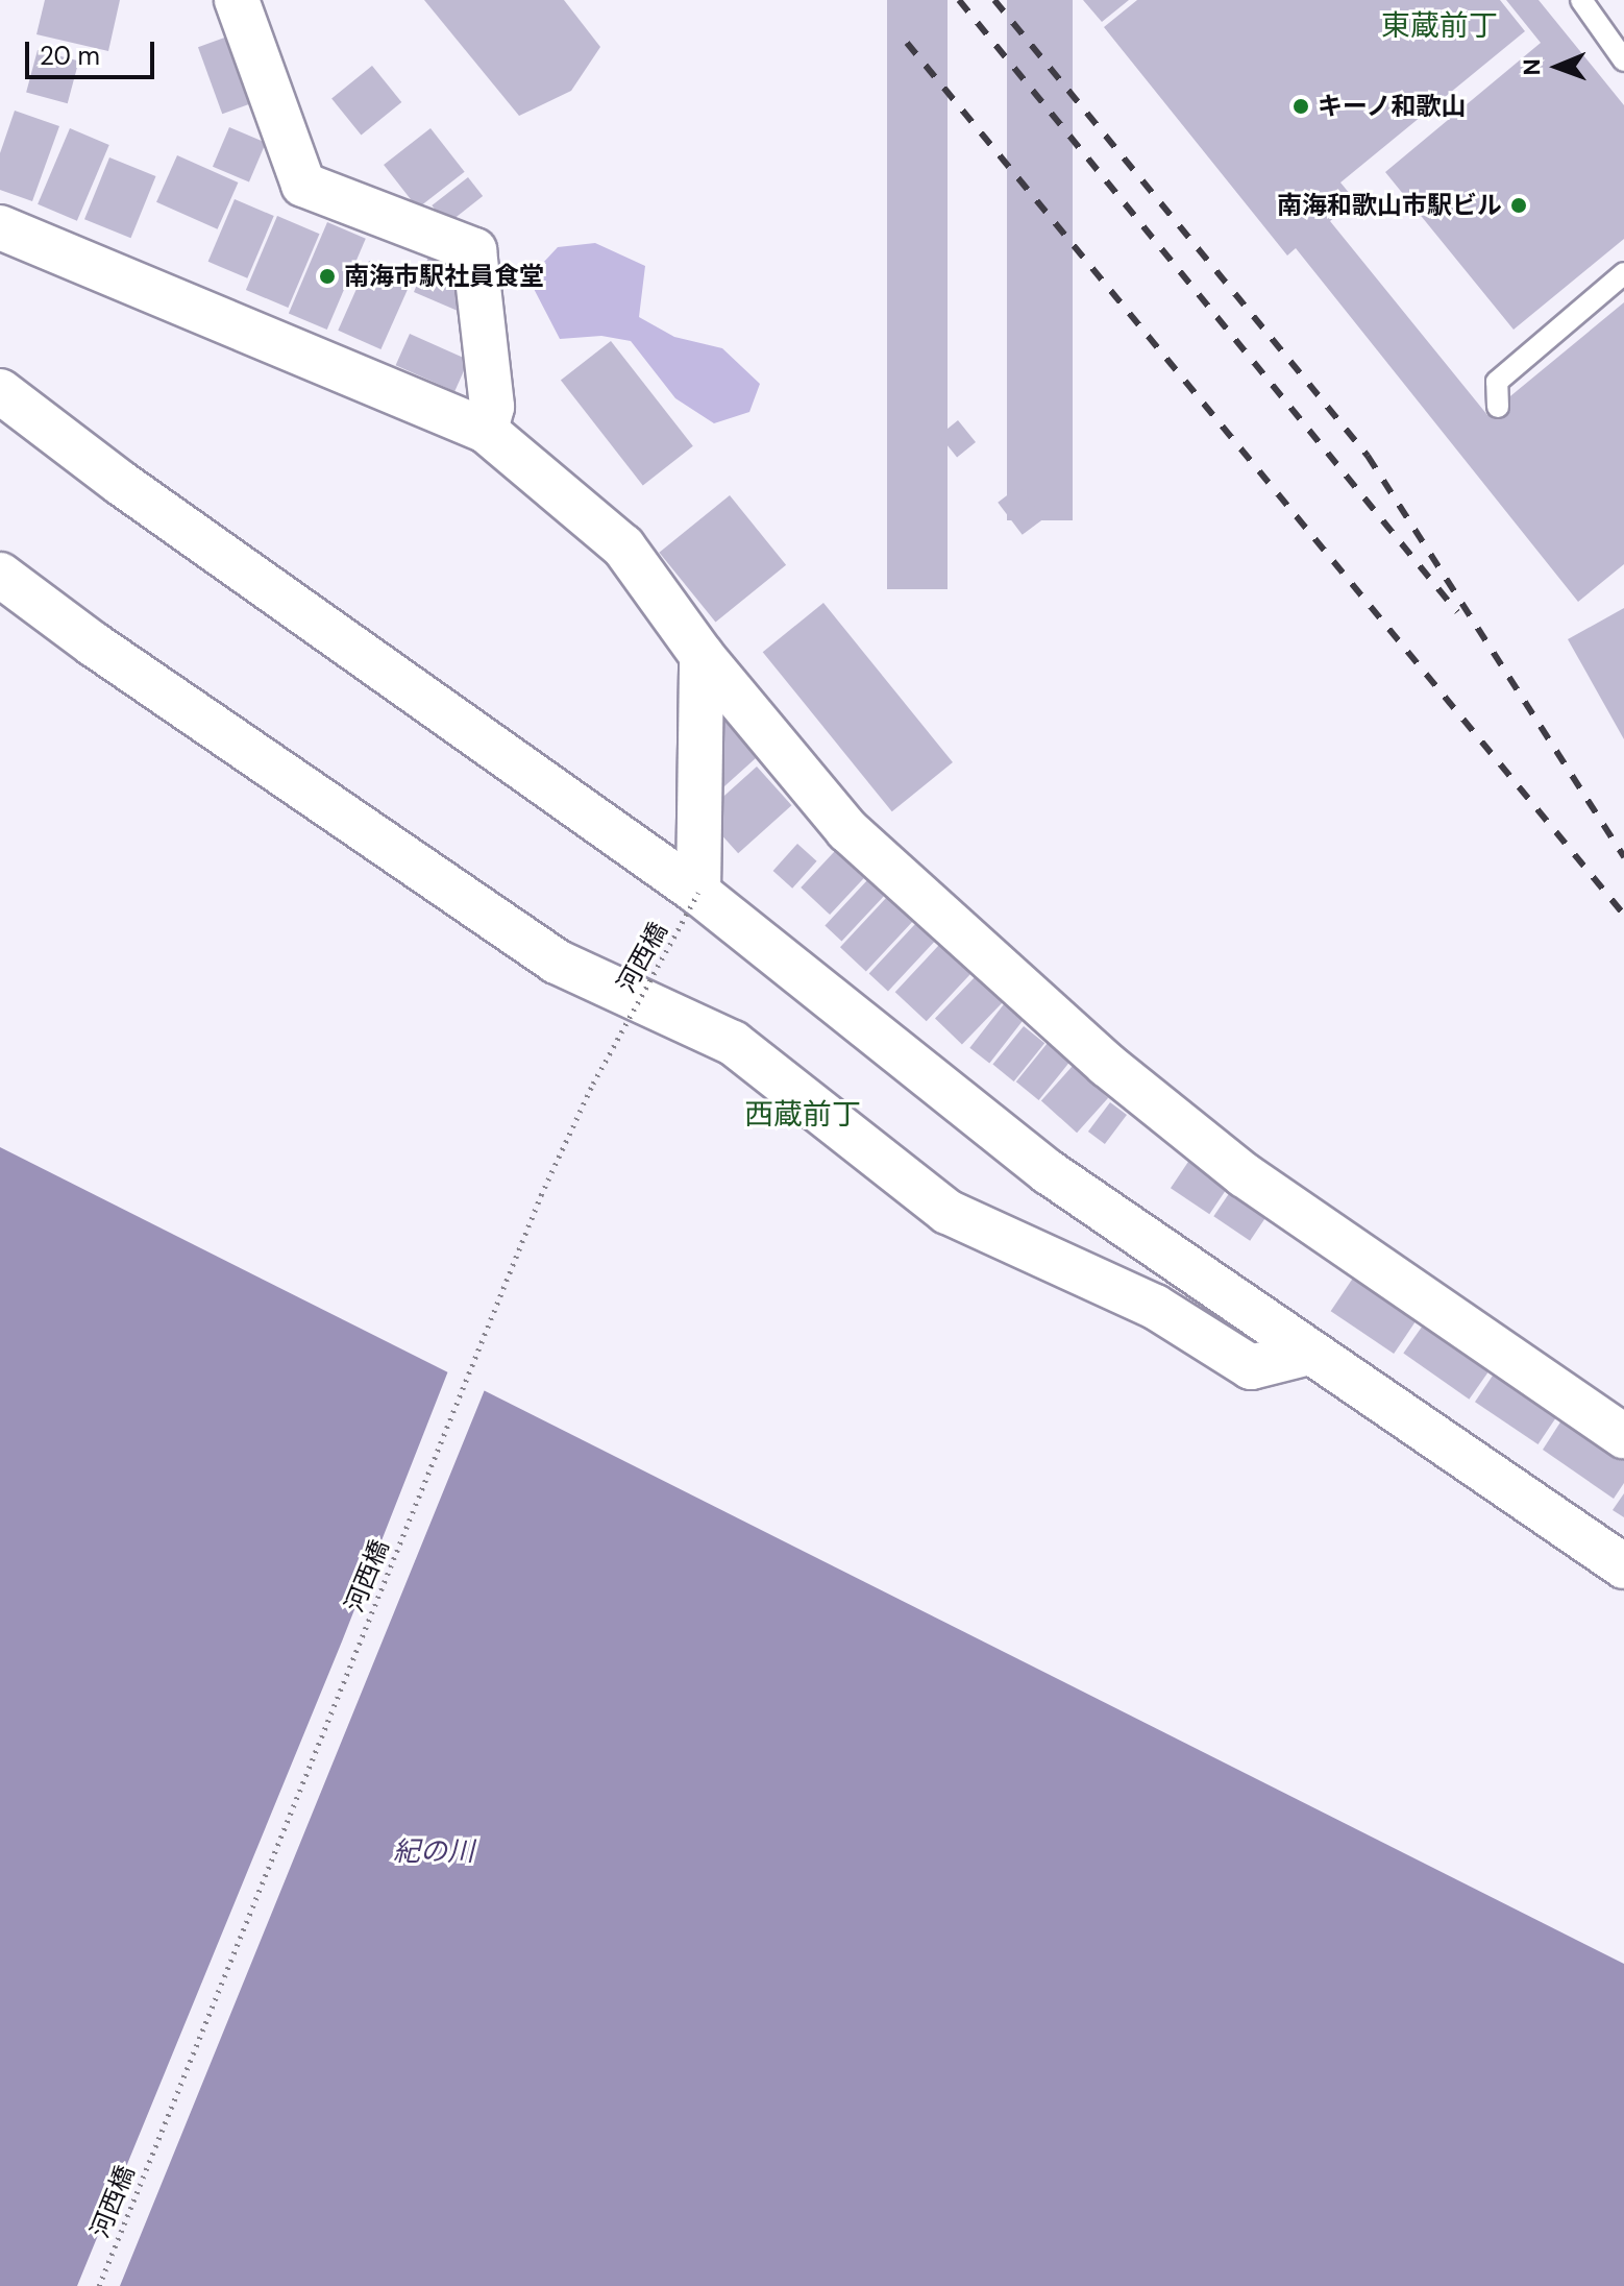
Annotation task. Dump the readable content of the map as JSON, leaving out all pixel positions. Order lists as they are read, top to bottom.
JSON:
{
  "streets": {
    "path": ["河西橋"]
  },
  "districts": ["東蔵前丁", "西蔵前丁"],
  "water": ["紀の川"],
  "places": ["キーノ和歌山", "南海和歌山市駅ビル", "南海市駅社員食堂"],
  "scale_bar": "20 m",
  "north": "left"
}
